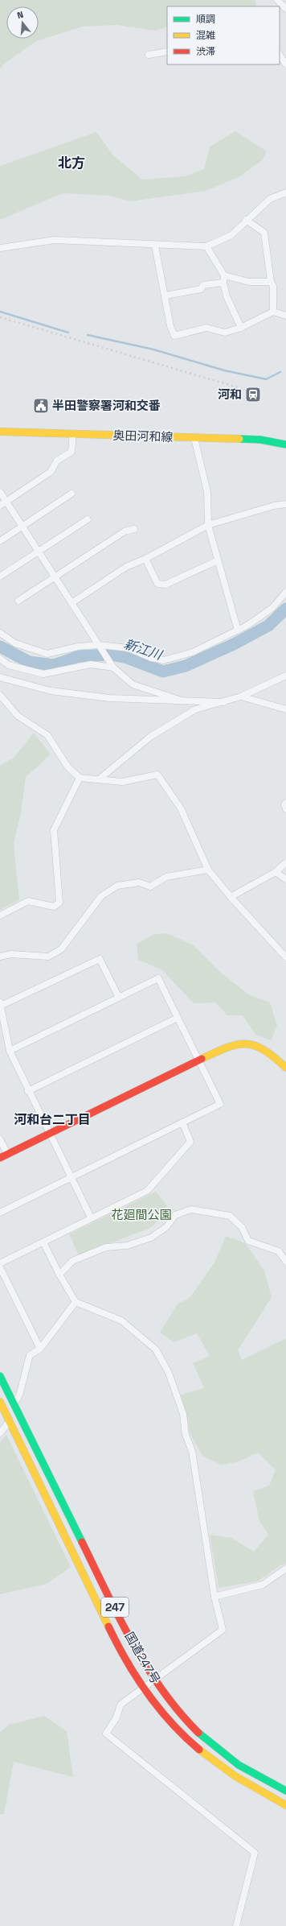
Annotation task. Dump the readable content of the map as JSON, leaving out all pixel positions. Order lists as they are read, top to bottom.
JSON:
{
  "streets": {
    "main road": ["奥田河和線", "247", "国道247号"]
  },
  "districts": ["北方", "河和台二丁目"],
  "water": ["新江川"],
  "parks": ["花廻間公園"],
  "places": {
    "station": ["河和"],
    "public building": ["半田警察署河和交番"]
  },
  "legend": ["順調", "混雑", "渋滞"],
  "north": "top"
}
